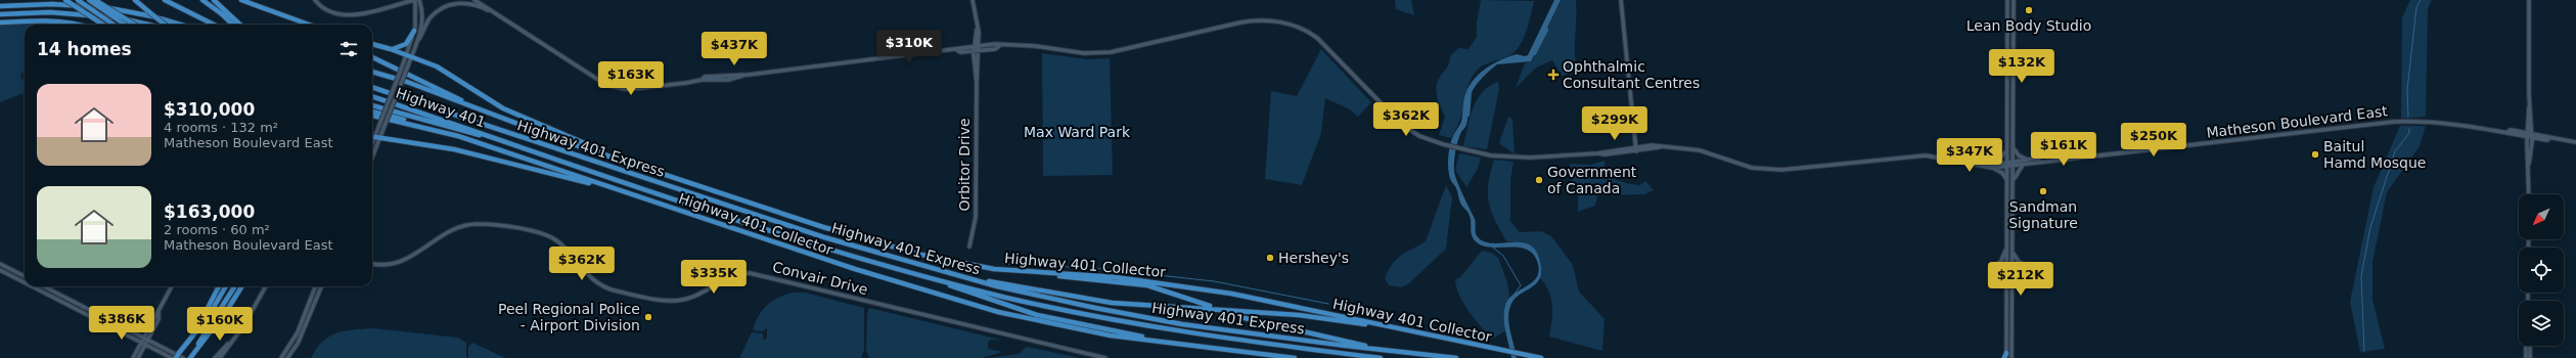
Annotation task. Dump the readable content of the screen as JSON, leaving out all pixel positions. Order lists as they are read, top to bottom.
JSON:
{
  "streets": {
    "highway": ["Highway 401", "Highway 401 Express", "Highway 401 Collector"],
    "street": ["Matheson Boulevard East", "Orbitor Drive", "Convair Drive"]
  },
  "crossings": [
    ["Highway 401", "Highway 401 Express"],
    ["Matheson Boulevard East", "Orbitor Drive"]
  ],
  "parks": ["Max Ward Park"],
  "places": {
    "other": [
      "Lean Body Studio",
      "Baitul Hamd Mosque",
      "Government of Canada",
      "Sandman Signature",
      "Hershey's",
      "Peel Regional Police - Airport Division"
    ],
    "health": ["Ophthalmic Consultant Centres"]
  },
  "north": "bottom left",
  "page": {
    "heading": "14 homes",
    "price": [
      "$310K",
      "$437K",
      "$132K",
      "$163K",
      "$362K",
      "$299K",
      "$250K",
      "$161K",
      "$347K",
      "$362K",
      "$335K",
      "$212K",
      "$386K",
      "$160K"
    ],
    "list": [
      {
        "name": "$310,000",
        "note": "4 rooms · 132 m² · Matheson Boulevard East"
      },
      {
        "name": "$163,000",
        "note": "2 rooms · 60 m² · Matheson Boulevard East"
      }
    ]
  }
}
